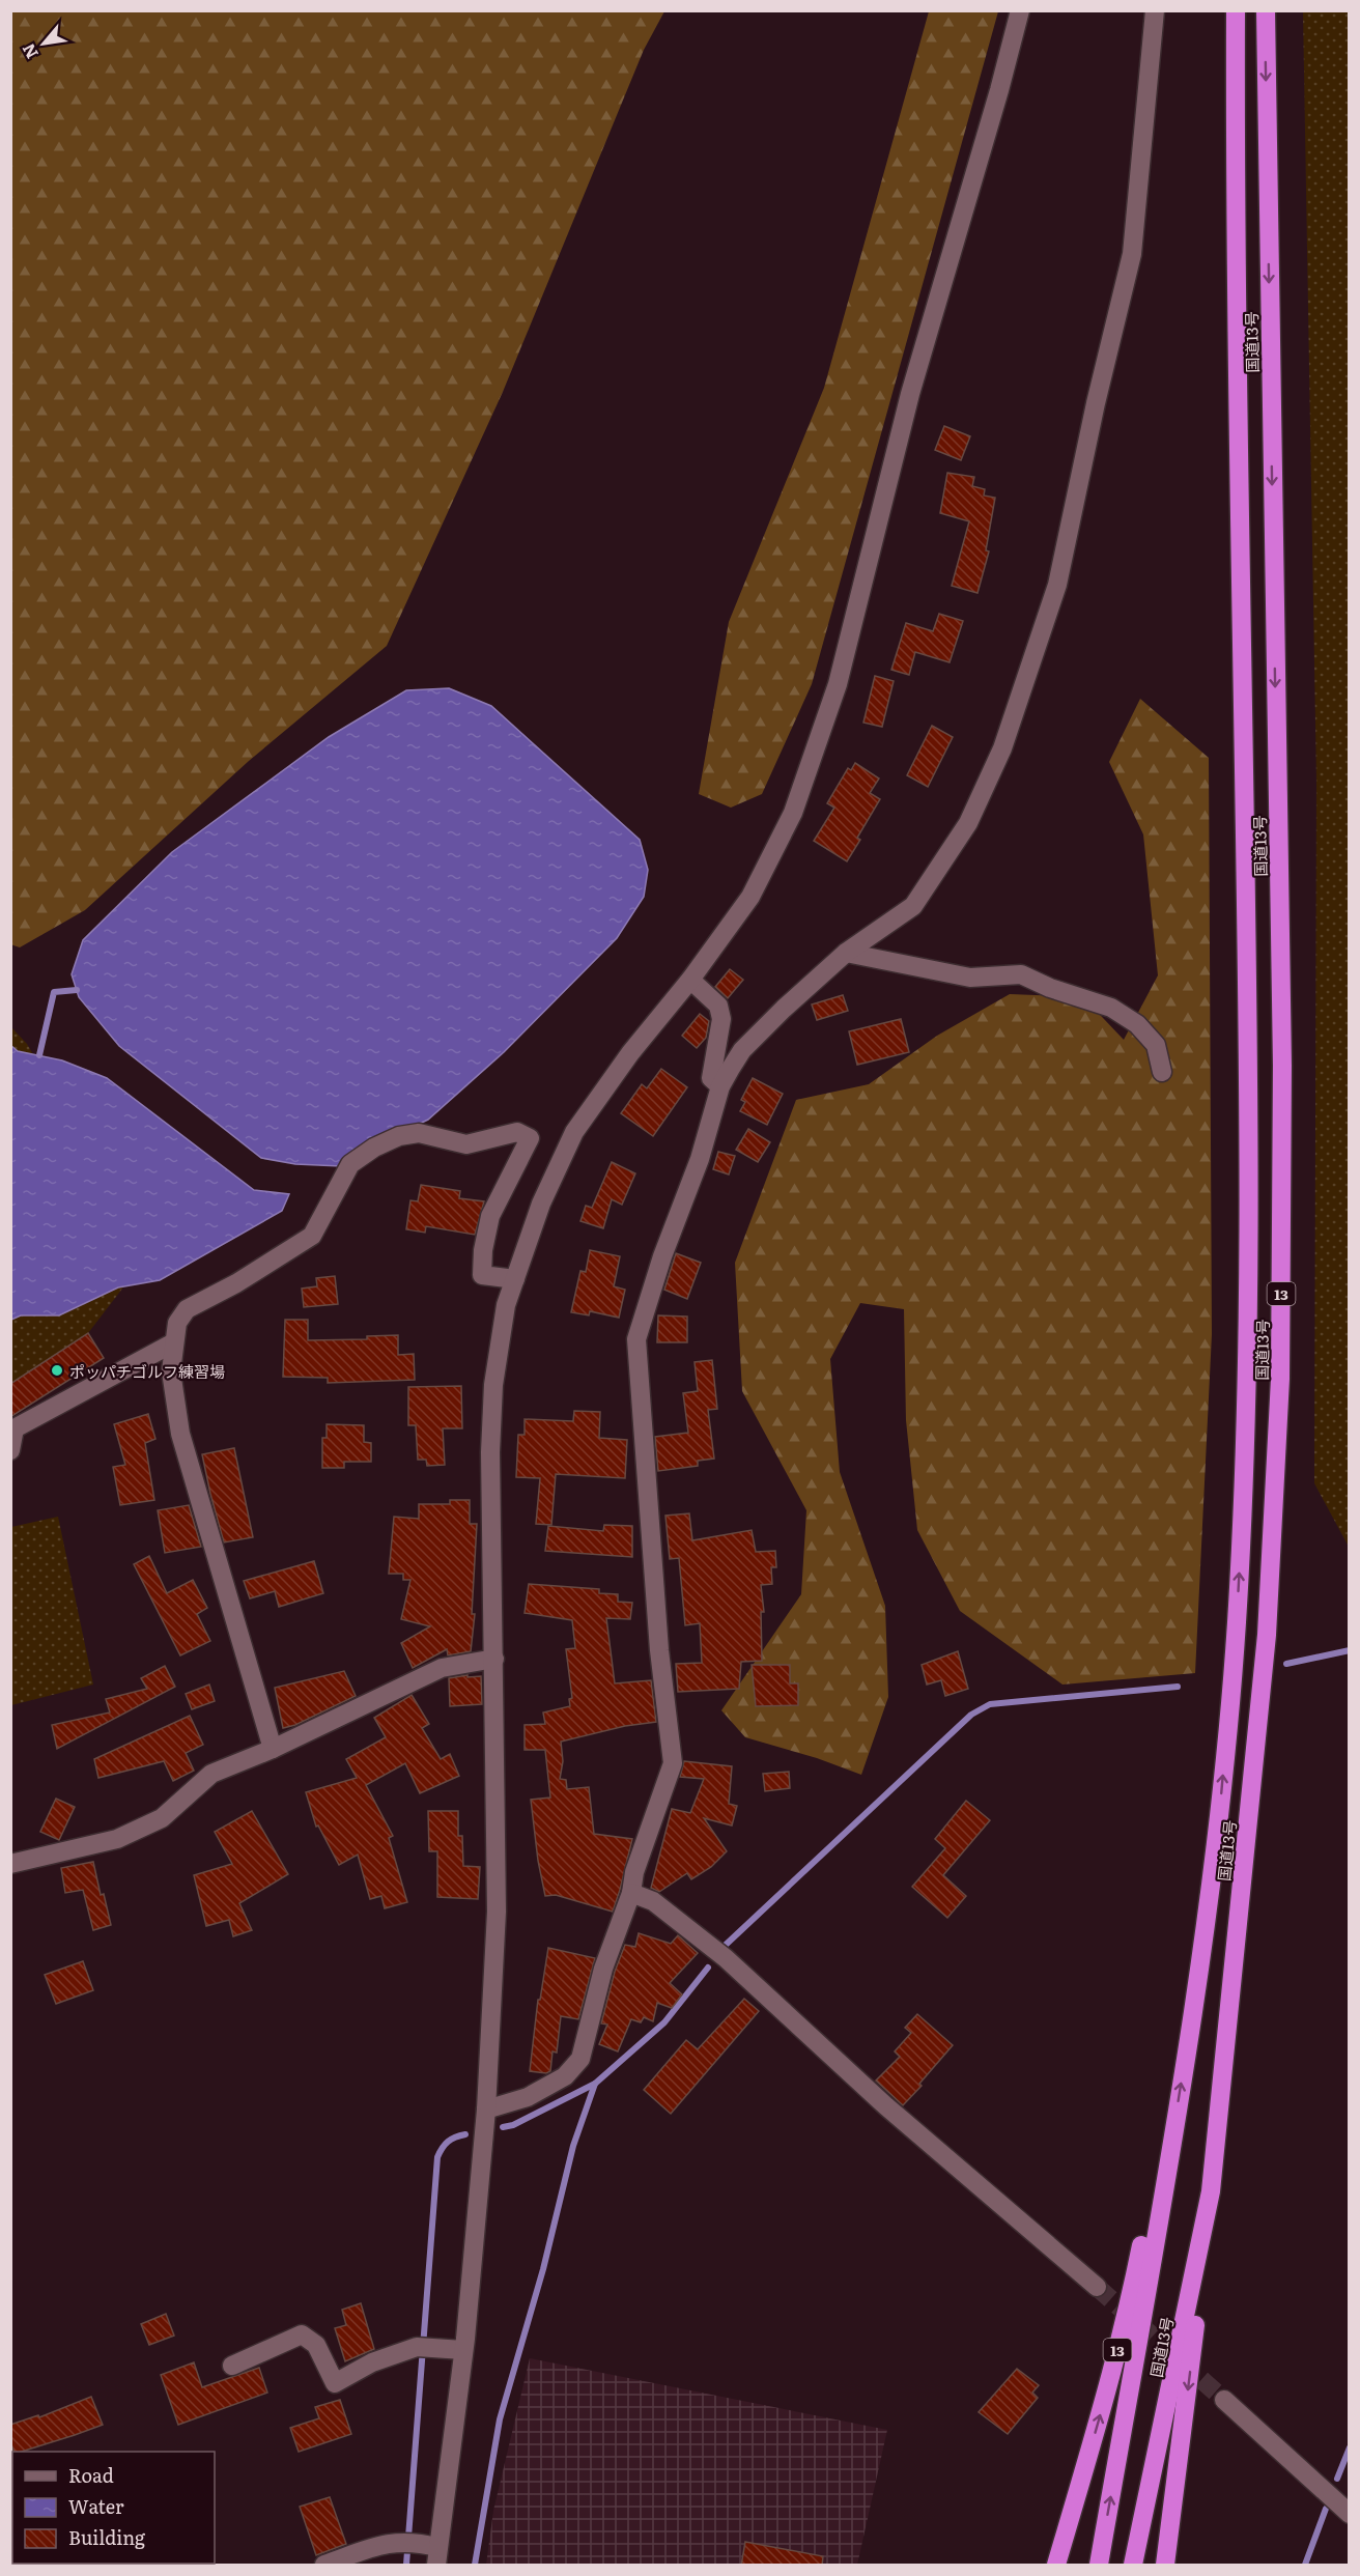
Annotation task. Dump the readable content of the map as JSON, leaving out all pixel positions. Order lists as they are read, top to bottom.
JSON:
{
  "streets": {
    "highway": ["国道13号", "13"]
  },
  "crossings": [
    ["国道13号", "13"]
  ],
  "places": ["ポッパチゴルフ練習場"],
  "legend": ["Road", "Water", "Building"],
  "north": "bottom left"
}
